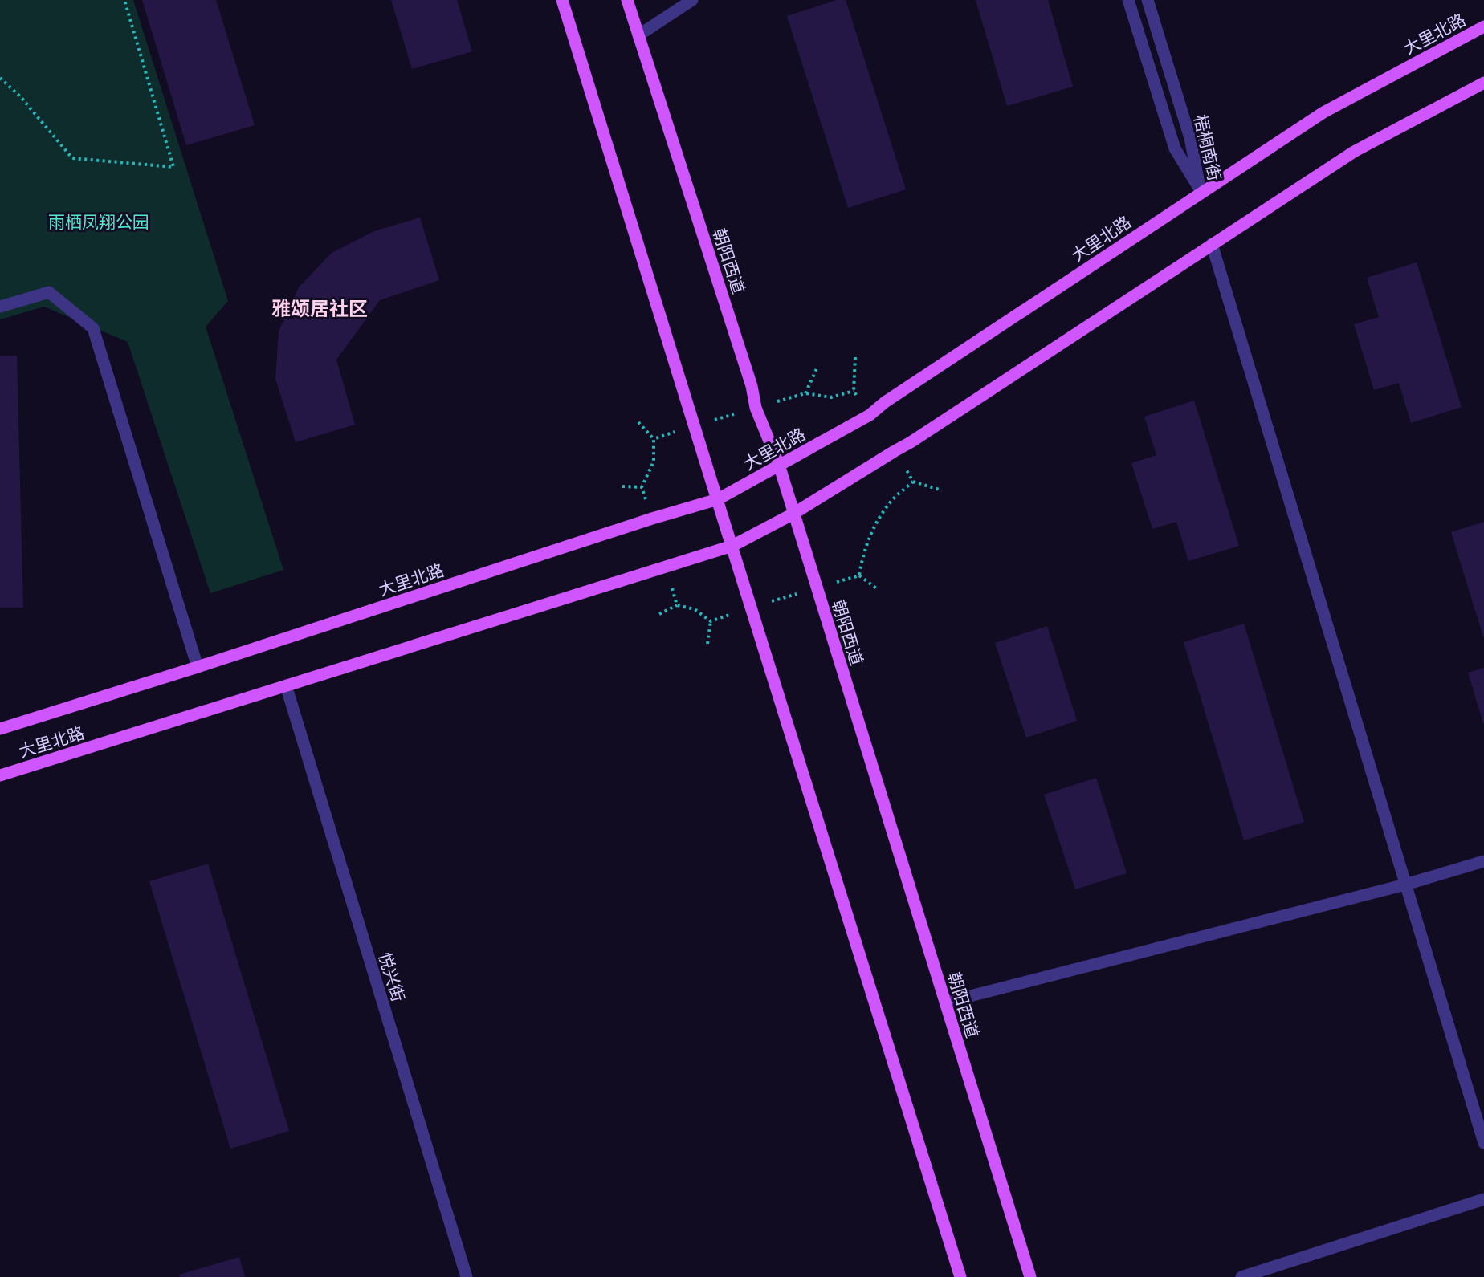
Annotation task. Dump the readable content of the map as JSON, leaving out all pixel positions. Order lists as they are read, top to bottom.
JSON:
{
  "streets": {
    "main road": ["大里北路", "朝阳西道"],
    "street": ["梧桐南街", "悦兴街"]
  },
  "crossings": [
    ["大里北路", "梧桐南街"],
    ["大里北路", "朝阳西道"],
    ["大里北路", "悦兴街"]
  ],
  "districts": ["雅颂居社区"],
  "parks": ["雨栖凤翔公园"]
}
